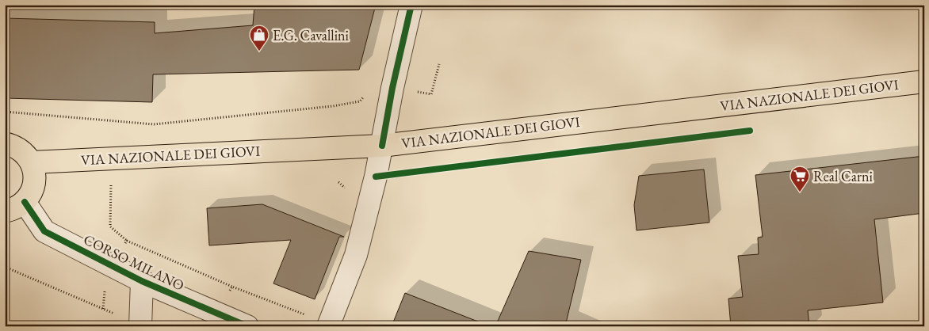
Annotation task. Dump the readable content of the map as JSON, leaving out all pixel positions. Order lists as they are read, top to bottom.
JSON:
{
  "streets": {
    "main road": ["VIA NAZIONALE DEI GIOVI"],
    "street": ["CORSO MILANO"]
  },
  "places": {
    "shop": ["E.G. Cavallini"],
    "supermarket": ["Real Carni"]
  }
}
